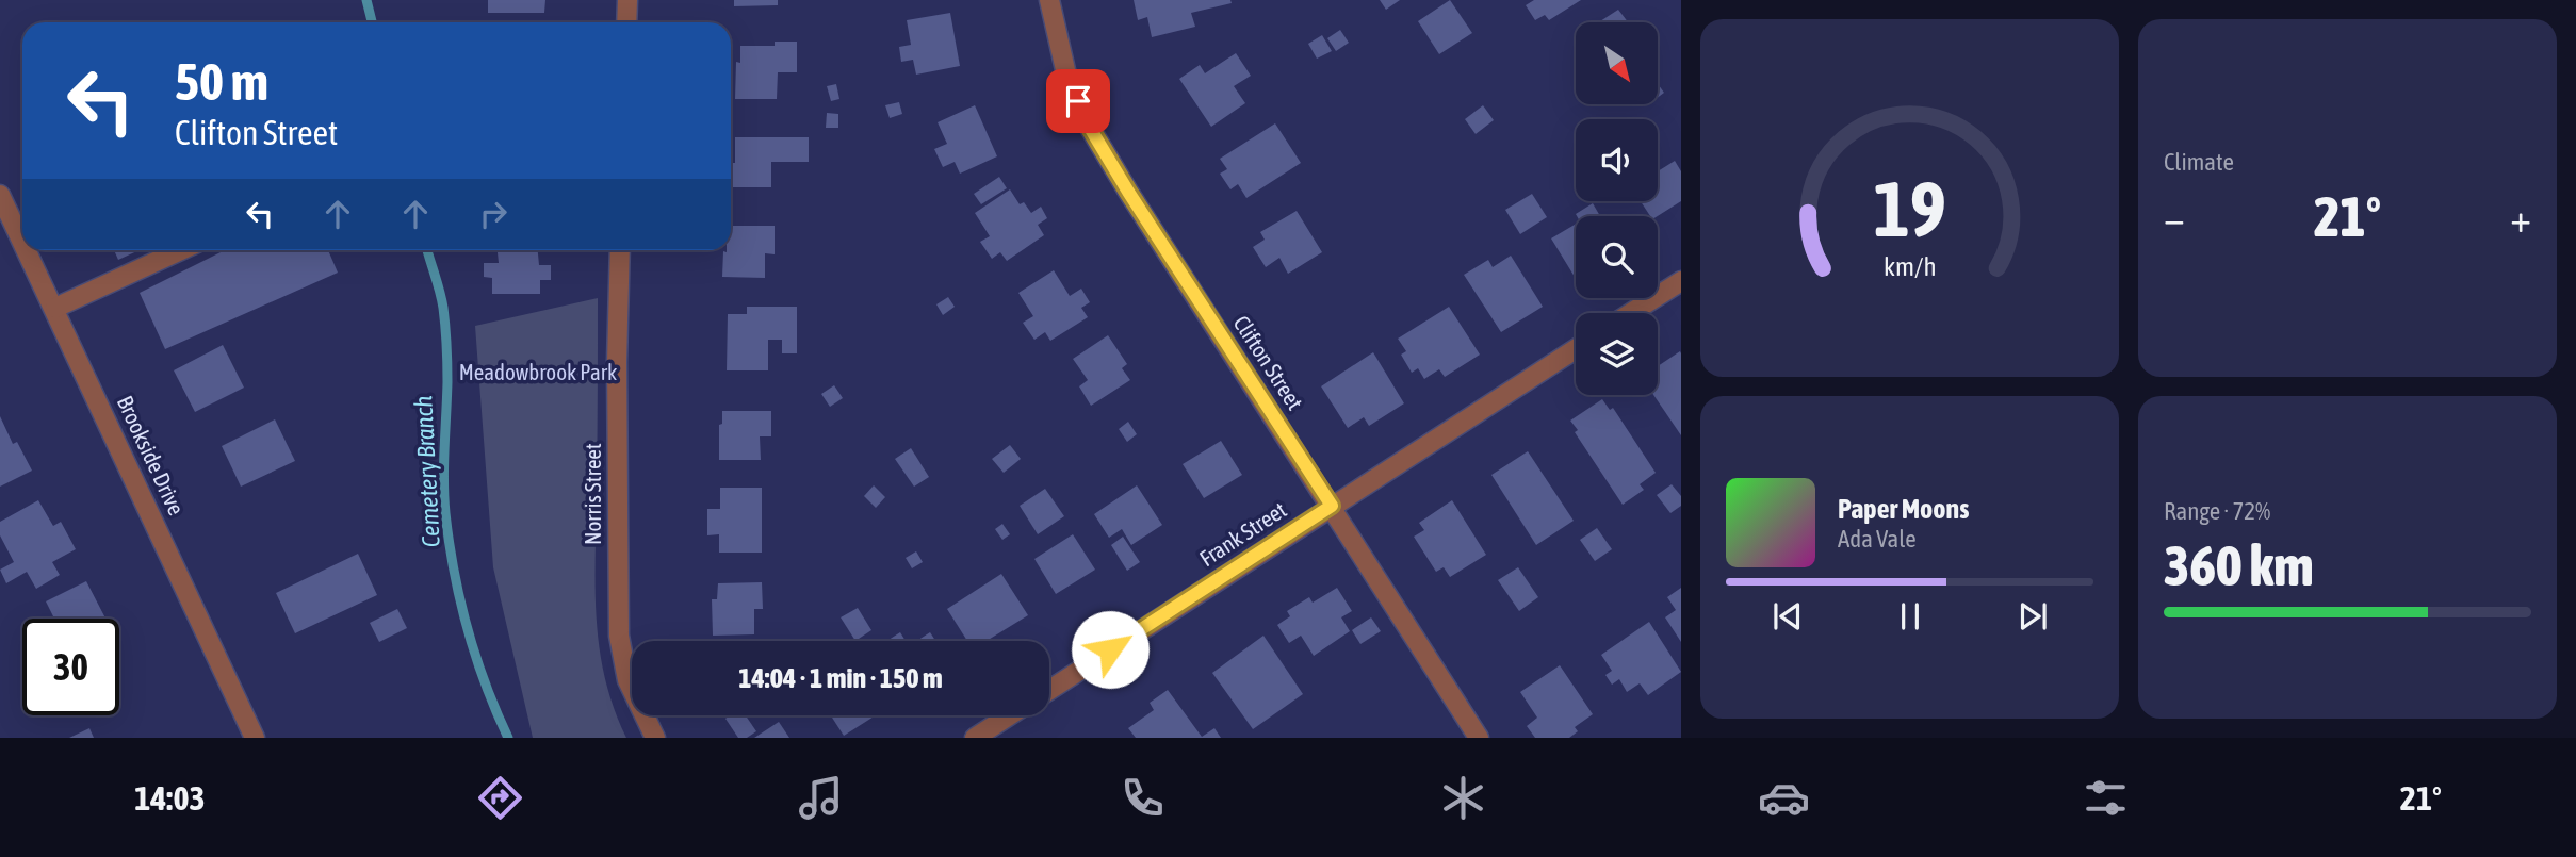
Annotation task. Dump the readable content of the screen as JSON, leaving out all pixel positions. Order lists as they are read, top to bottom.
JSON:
{
  "streets": {
    "street": [
      "Clifton Street",
      "Brookside Drive",
      "Norris Street",
      "Frank Street"
    ]
  },
  "crossings": [
    ["Clifton Street", "Frank Street"]
  ],
  "water": ["Cemetery Branch"],
  "parks": ["Meadowbrook Park"],
  "north": "bottom right",
  "page": {
    "tile": [
      "Climate",
      ["Range · 72%", "360 km"]
    ],
    "turn": ["50 m", "Clifton Street"],
    "heat": ["−", "21°", "+"],
    "song": ["Paper Moons", "Ada Vale"],
    "limit": "30",
    "trip": "14:04 · 1 min · 150 m",
    "tabs": ["14:03", "21°"],
    "gauge": ["19", "km/h"]
  }
}
